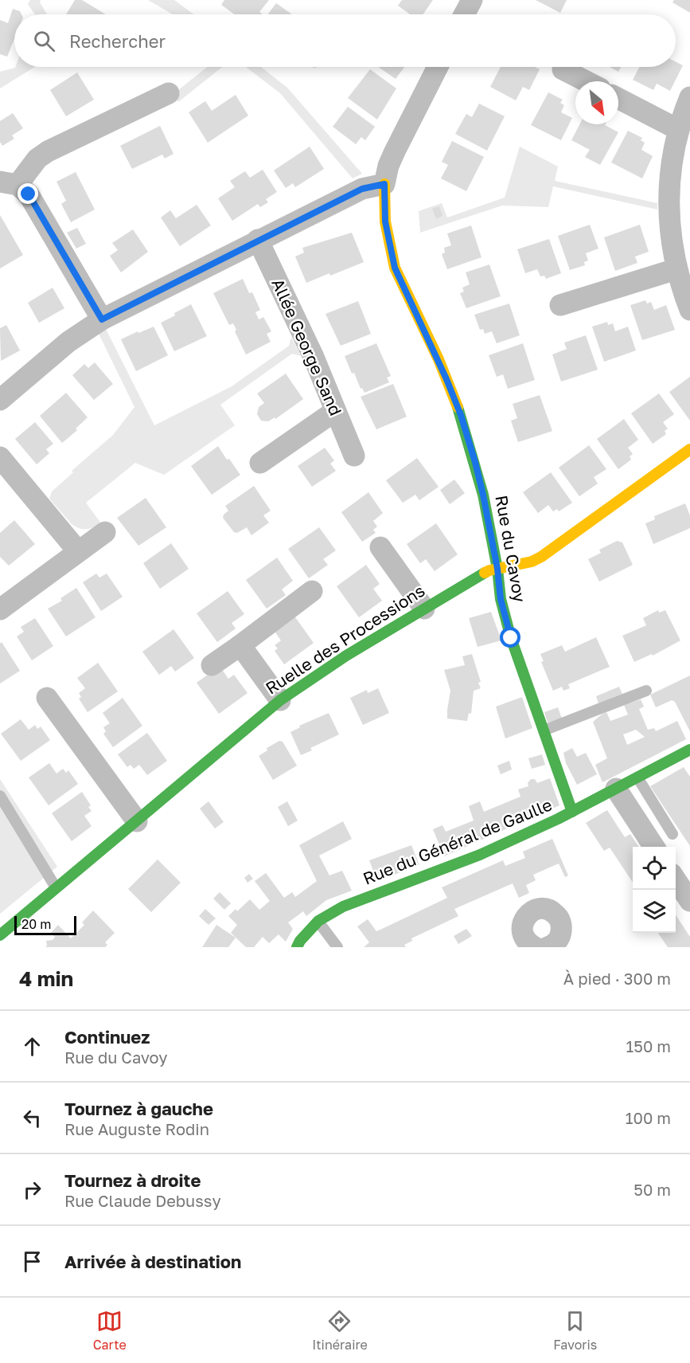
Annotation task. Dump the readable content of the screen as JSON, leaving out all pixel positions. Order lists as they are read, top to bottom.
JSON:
{
  "streets": {
    "street": [
      "Allée George Sand",
      "Rue du Cavoy",
      "Ruelle des Processions",
      "Rue du Général de Gaulle"
    ]
  },
  "crossings": [
    ["Rue du Cavoy", "Ruelle des Processions"],
    ["Rue du Cavoy", "Rue du Général de Gaulle"]
  ],
  "scale_bar": "20 m",
  "north": "bottom right",
  "page": {
    "search": "Rechercher",
    "scale": "20 m",
    "heading": ["4 min", "À pied · 300 m"],
    "list": [
      ["Continuez", "Rue du Cavoy", "150 m"],
      ["Tournez à gauche", "Rue Auguste Rodin", "100 m"],
      ["Tournez à droite", "Rue Claude Debussy", "50 m"],
      "Arrivée à destination"
    ],
    "nav": ["Carte", "Itinéraire", "Favoris"]
  }
}
